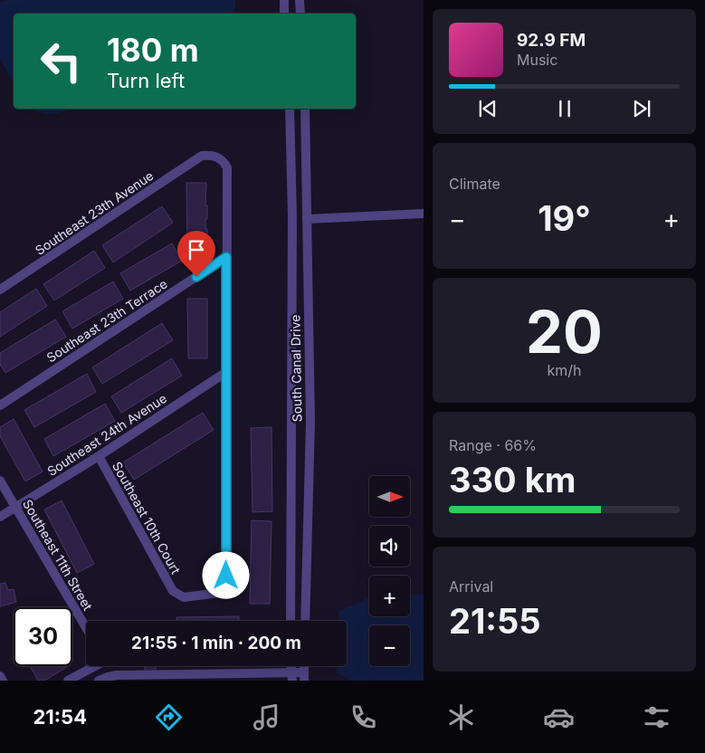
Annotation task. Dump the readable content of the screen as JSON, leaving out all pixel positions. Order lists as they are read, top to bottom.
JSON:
{
  "streets": {
    "street": [
      "Southeast 23th Avenue",
      "Southeast 23th Terrace",
      "South Canal Drive",
      "Southeast 24th Avenue",
      "Southeast 10th Court",
      "Southeast 11th Street"
    ]
  },
  "crossings": [
    ["Southeast 23th Avenue", "Southeast 23th Terrace"],
    ["Southeast 24th Avenue", "Southeast 10th Court"],
    ["Southeast 24th Avenue", "Southeast 11th Street"]
  ],
  "north": "right",
  "page": {
    "turn": ["180 m", "Turn left"],
    "song": ["92.9 FM", "Music"],
    "tile": [
      "Climate",
      ["20", "km/h"],
      ["Range · 66%", "330 km"],
      ["Arrival", "21:55"]
    ],
    "heat": ["−", "19°", "+"],
    "map_buttons": ["+", "−"],
    "limit": "30",
    "trip": "21:55 · 1 min · 200 m",
    "tabs": "21:54"
  }
}
